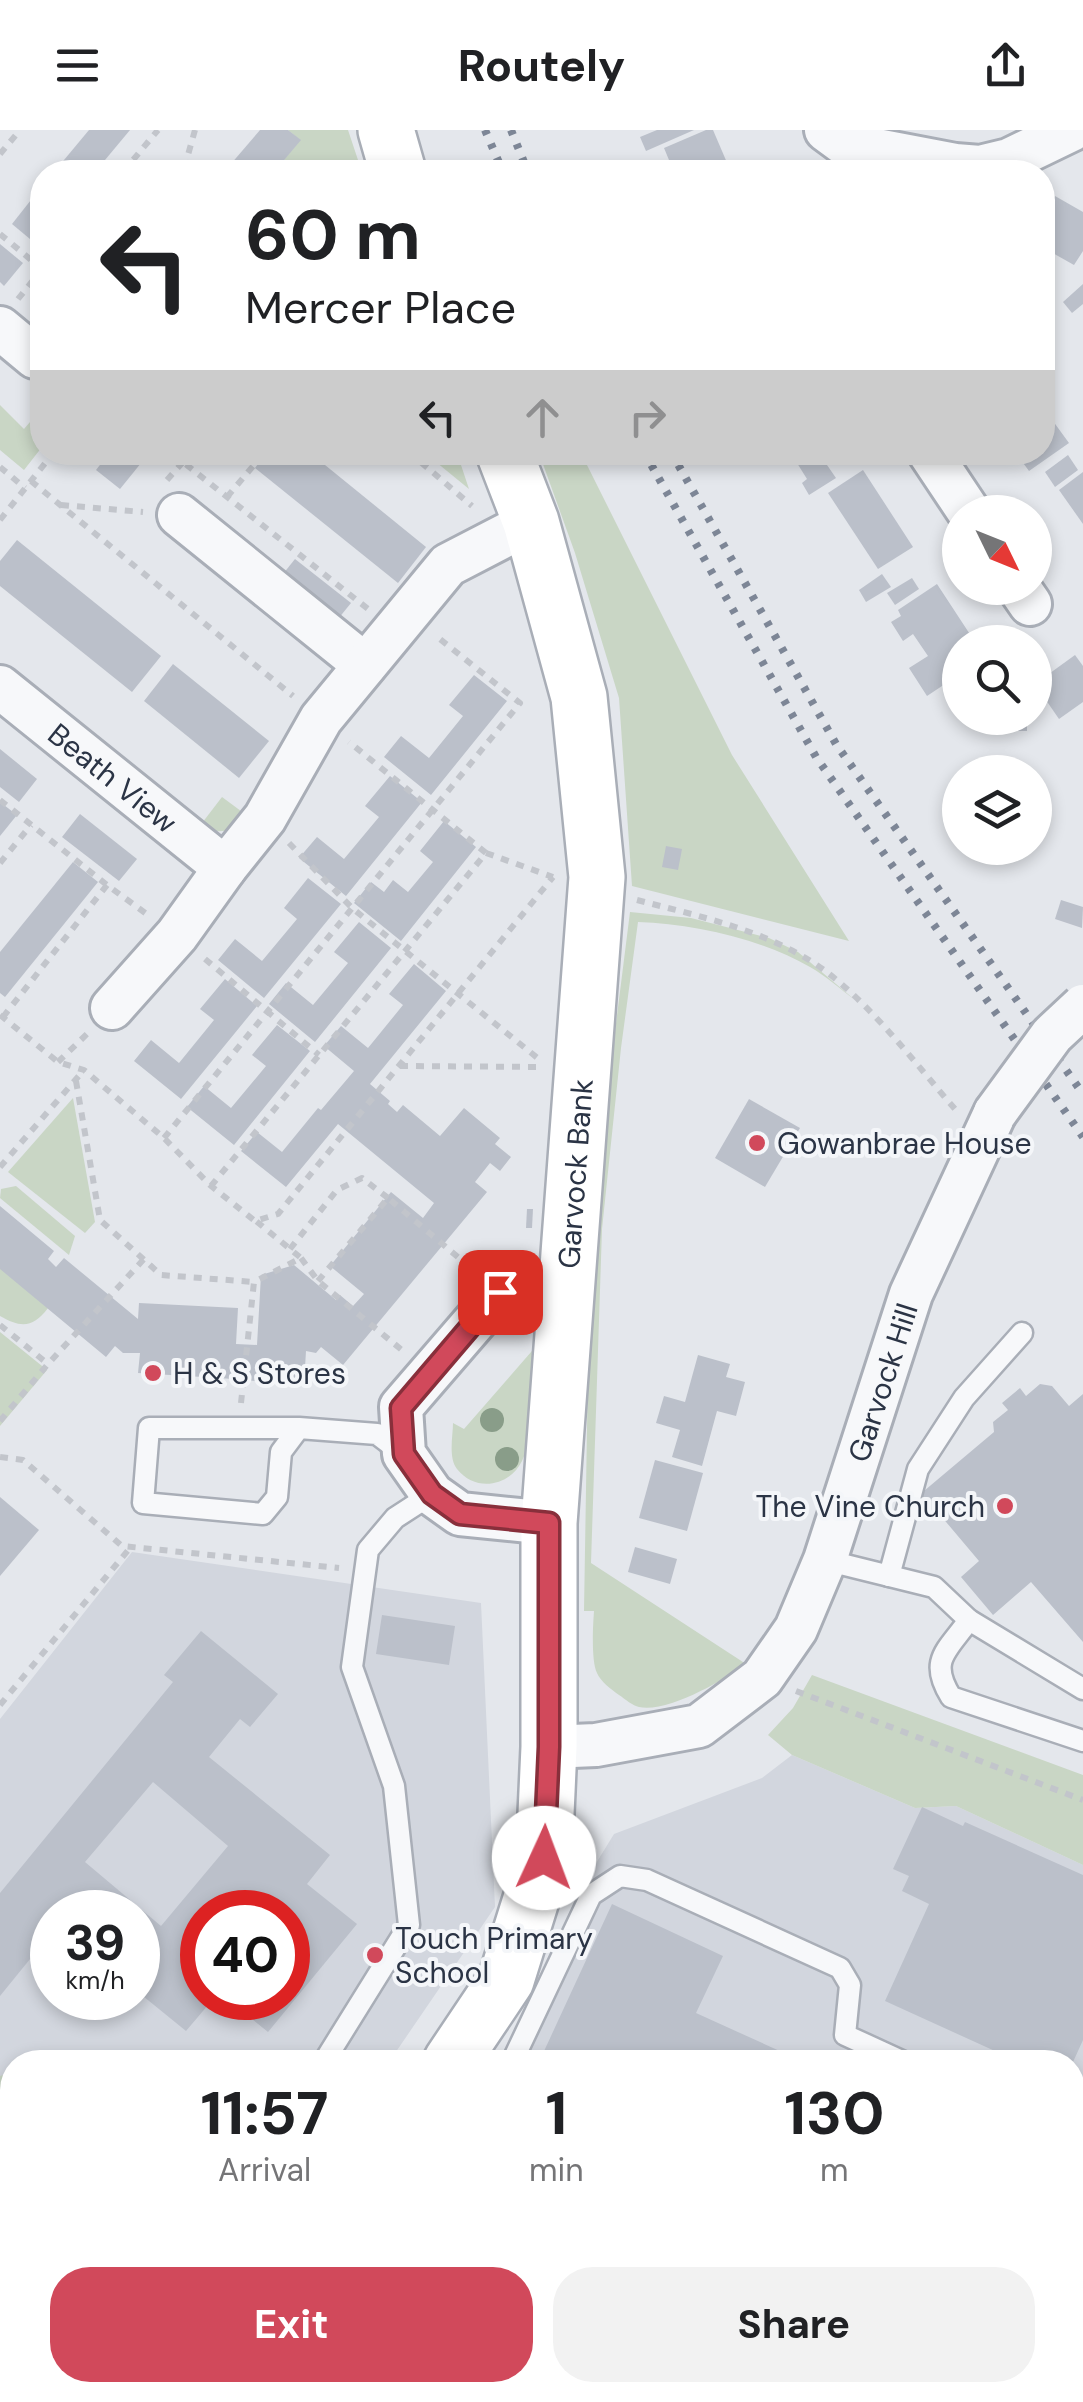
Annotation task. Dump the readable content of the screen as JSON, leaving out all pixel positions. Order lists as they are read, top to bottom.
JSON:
{
  "streets": {
    "street": ["Beath View", "Garvock Bank", "Garvock Hill"]
  },
  "crossings": [
    ["Garvock Bank", "Garvock Hill"]
  ],
  "places": [
    "Gowanbrae House",
    "H & S Stores",
    "The Vine Church",
    "Touch Primary School"
  ],
  "north": "bottom right",
  "page": {
    "header": "Routely",
    "turn": ["60 m", "Mercer Place"],
    "speed": "39 km/h",
    "limit": "40",
    "eta": [
      "11:57",
      "Arrival",
      "1",
      "min",
      "130",
      "m"
    ],
    "buttons": ["Exit", "Share"]
  }
}
